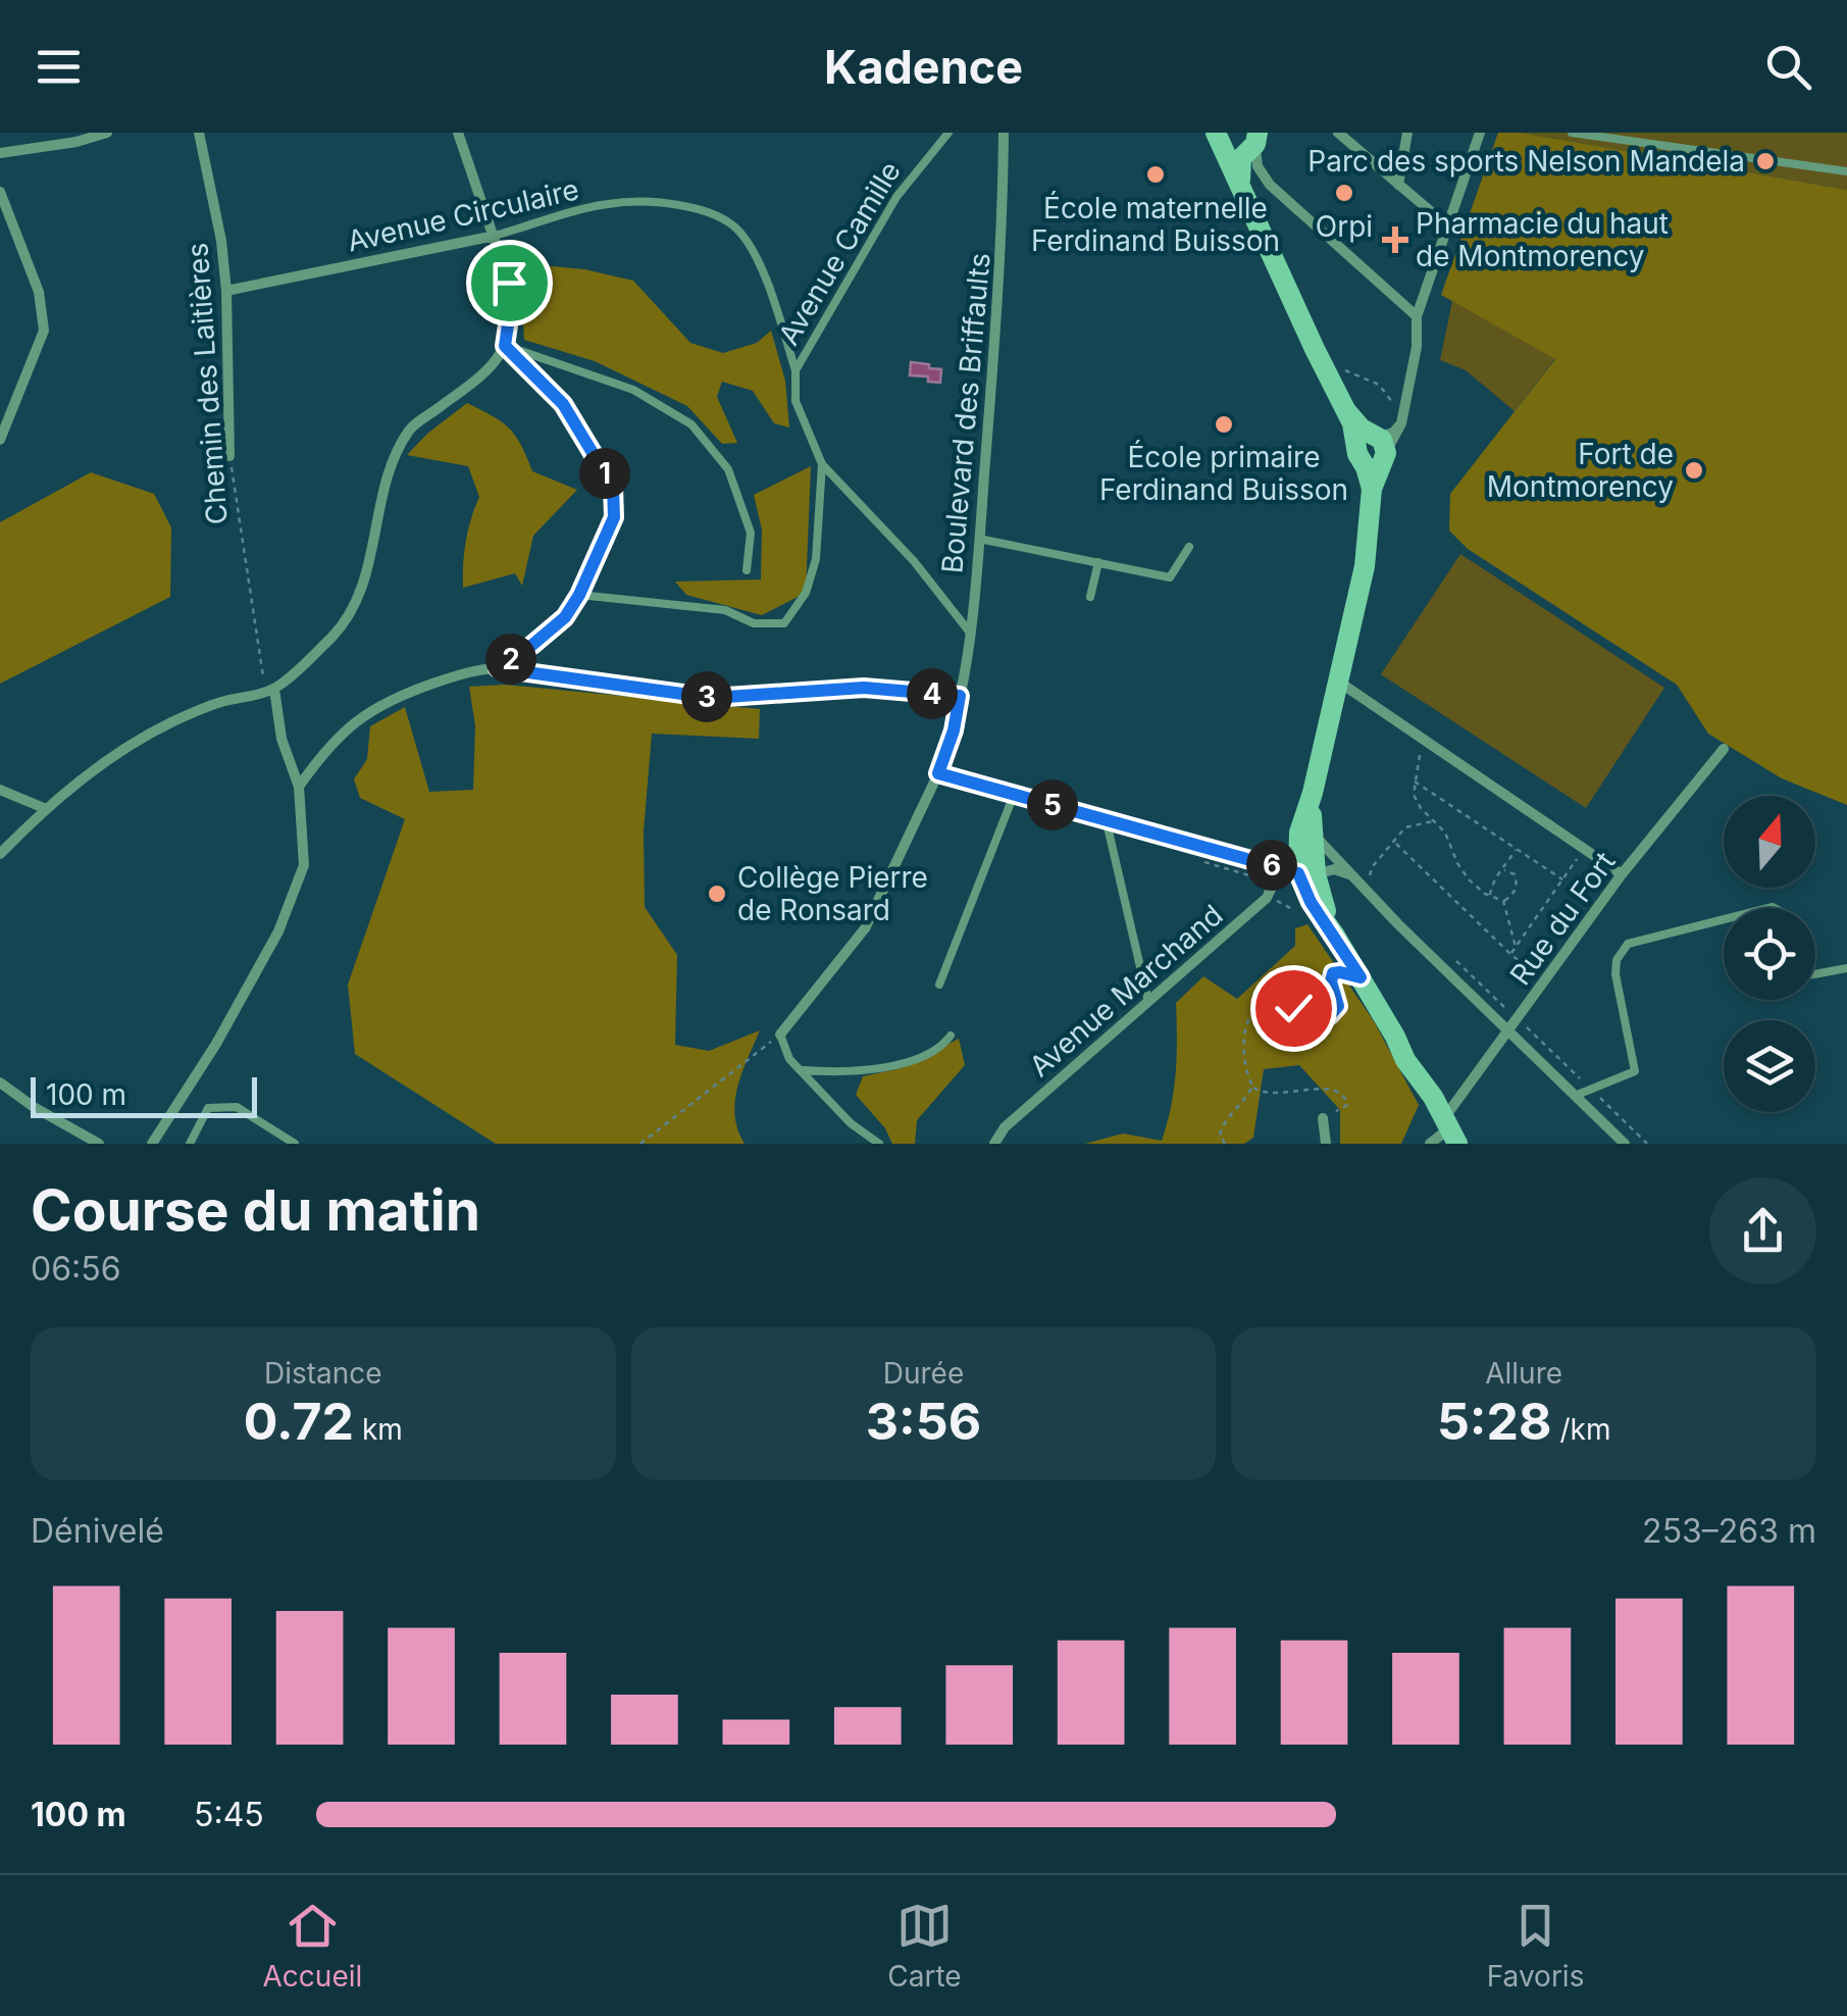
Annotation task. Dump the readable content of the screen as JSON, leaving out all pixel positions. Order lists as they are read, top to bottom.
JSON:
{
  "streets": {
    "street": [
      "Avenue Circulaire",
      "Chemin des Laitières",
      "Boulevard des Briffaults",
      "Rue du Fort",
      "Avenue Marchand"
    ],
    "lane": ["Avenue Camille"]
  },
  "crossings": [
    ["Avenue Circulaire", "Avenue Camille"],
    ["Avenue Circulaire", "Chemin des Laitières"]
  ],
  "places": {
    "other": [
      "Parc des sports Nelson Mandela",
      "École maternelle Ferdinand Buisson",
      "Orpi",
      "École primaire Ferdinand Buisson",
      "Fort de Montmorency",
      "Collège Pierre de Ronsard"
    ],
    "health": ["Pharmacie du haut de Montmorency"]
  },
  "scale_bar": "100 m",
  "north": "top",
  "page": {
    "header": "Kadence",
    "pins": [
      "1",
      "2",
      "4",
      "3",
      "5",
      "6"
    ],
    "scale": "100 m",
    "heading": ["Course du matin", "06:56"],
    "stats": [
      ["Distance", "0.72 km"],
      ["Durée", "3:56"],
      ["Allure", "5:28 /km"]
    ],
    "chart": ["Dénivelé", "253–263 m"],
    "list": [
      {
        "name": "100 m",
        "note": "5:45"
      }
    ],
    "tabs": ["Accueil", "Carte", "Favoris"]
  }
}
